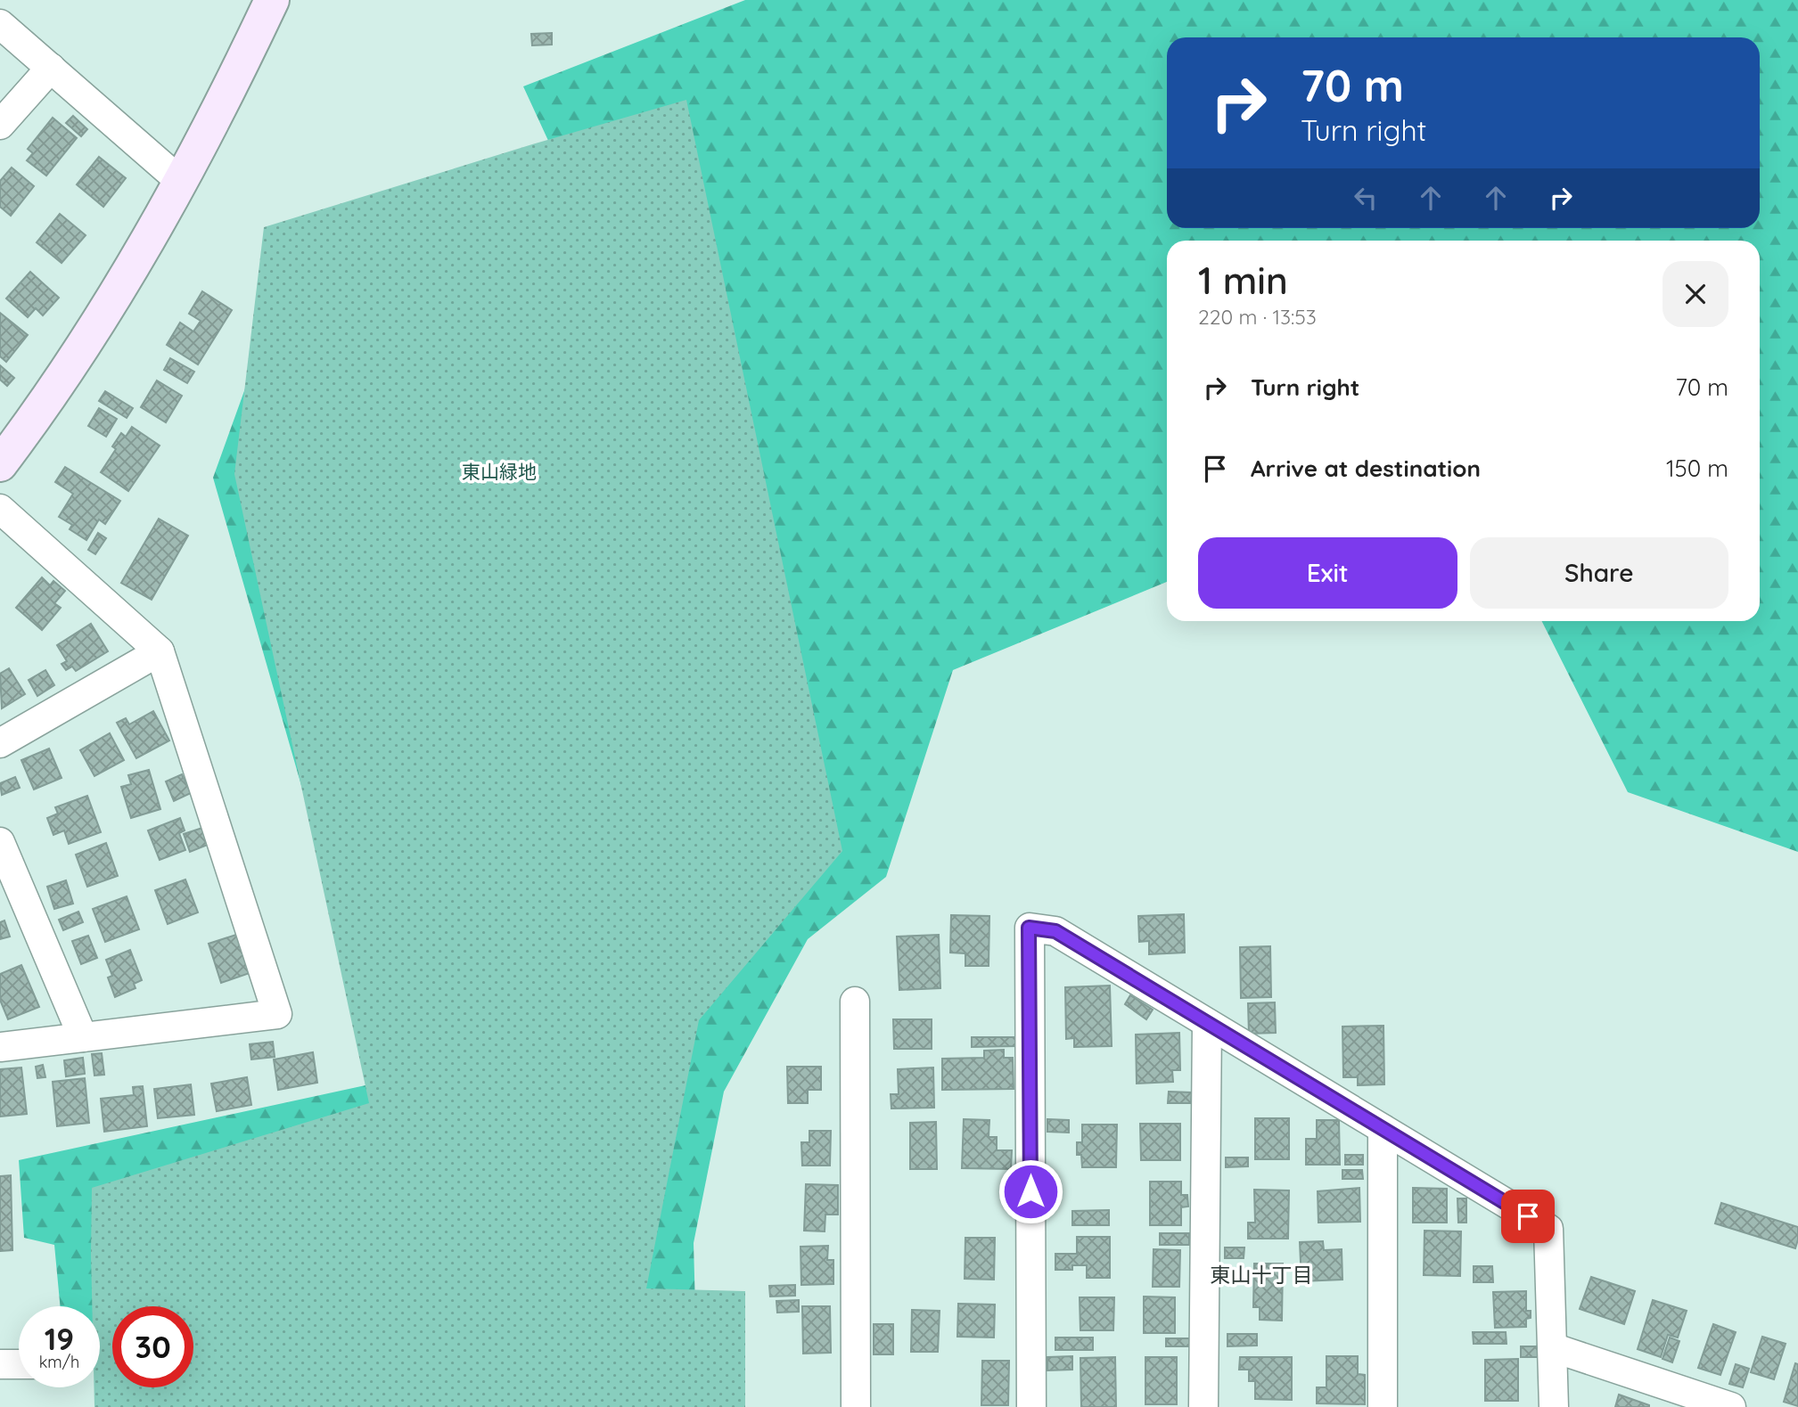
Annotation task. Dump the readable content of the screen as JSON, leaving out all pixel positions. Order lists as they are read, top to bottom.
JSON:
{
  "districts": ["東山十丁目"],
  "parks": ["東山緑地"],
  "page": {
    "turn": ["70 m", "Turn right"],
    "heading": ["1 min", "220 m · 13:53"],
    "list": [
      {
        "name": "Turn right",
        "value": "70 m"
      },
      {
        "name": "Arrive at destination",
        "value": "150 m"
      }
    ],
    "buttons": ["Exit", "Share"],
    "speed": "19 km/h",
    "limit": "30"
  }
}
